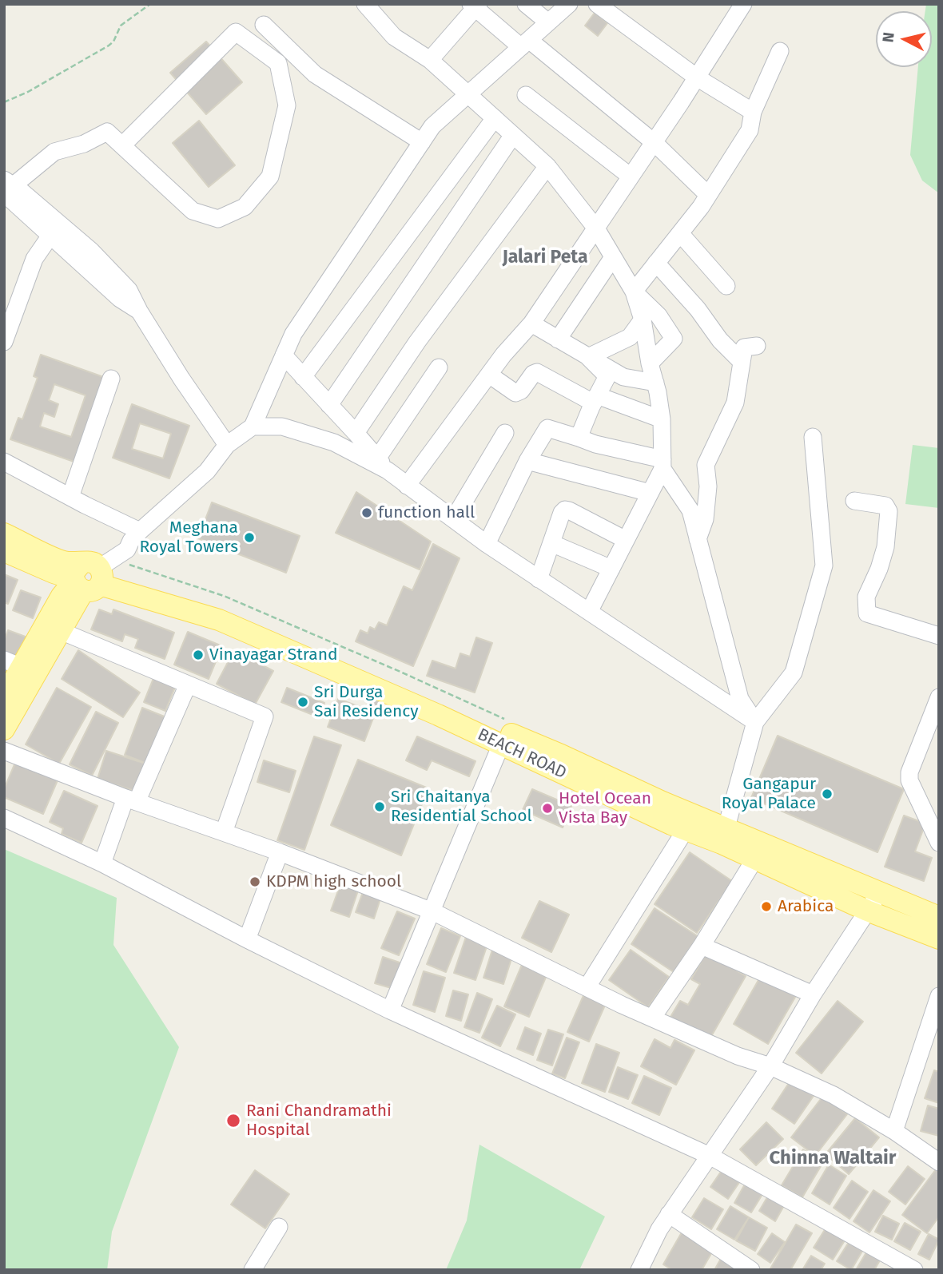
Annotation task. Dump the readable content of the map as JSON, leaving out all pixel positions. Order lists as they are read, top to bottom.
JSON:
{
  "streets": {
    "main road": ["BEACH ROAD"]
  },
  "districts": ["Jalari Peta", "Chinna Waltair"],
  "places": [
    "function hall",
    "Meghana Royal Towers",
    "Vinayagar Strand",
    "Sri Durga Sai Residency",
    "Gangapur Royal Palace",
    "Sri Chaitanya Residential School",
    "Hotel Ocean Vista Bay",
    "KDPM high school",
    "Arabica",
    "Rani Chandramathi Hospital"
  ],
  "north": "left"
}
